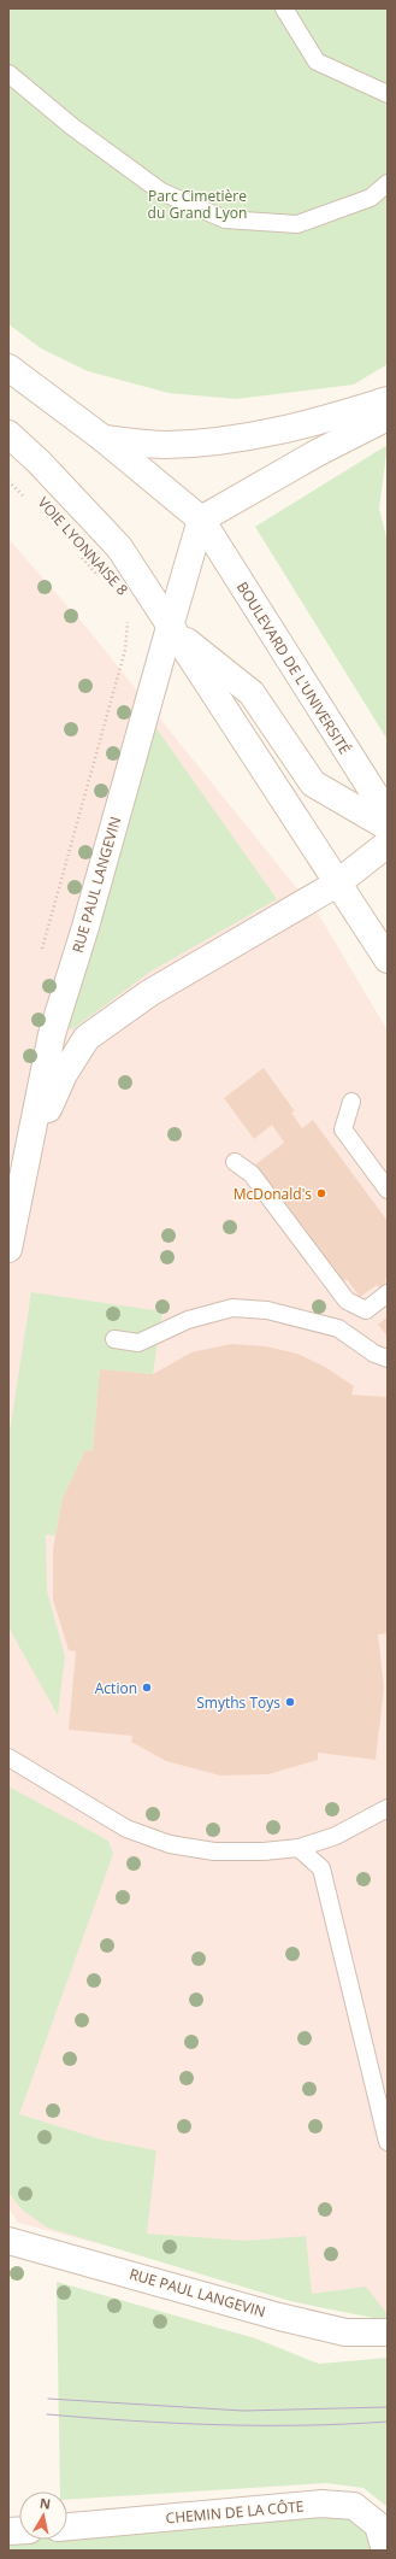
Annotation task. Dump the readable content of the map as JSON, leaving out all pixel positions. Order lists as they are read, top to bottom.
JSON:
{
  "streets": {
    "main road": ["BOULEVARD DE L'UNIVERSITÉ", "RUE PAUL LANGEVIN", "CHEMIN DE LA CÔTE"],
    "path": ["VOIE LYONNAISE 8"]
  },
  "parks": ["Parc Cimetière du Grand Lyon"],
  "places": ["McDonald's", "Action", "Smyths Toys"],
  "north": "top"
}
